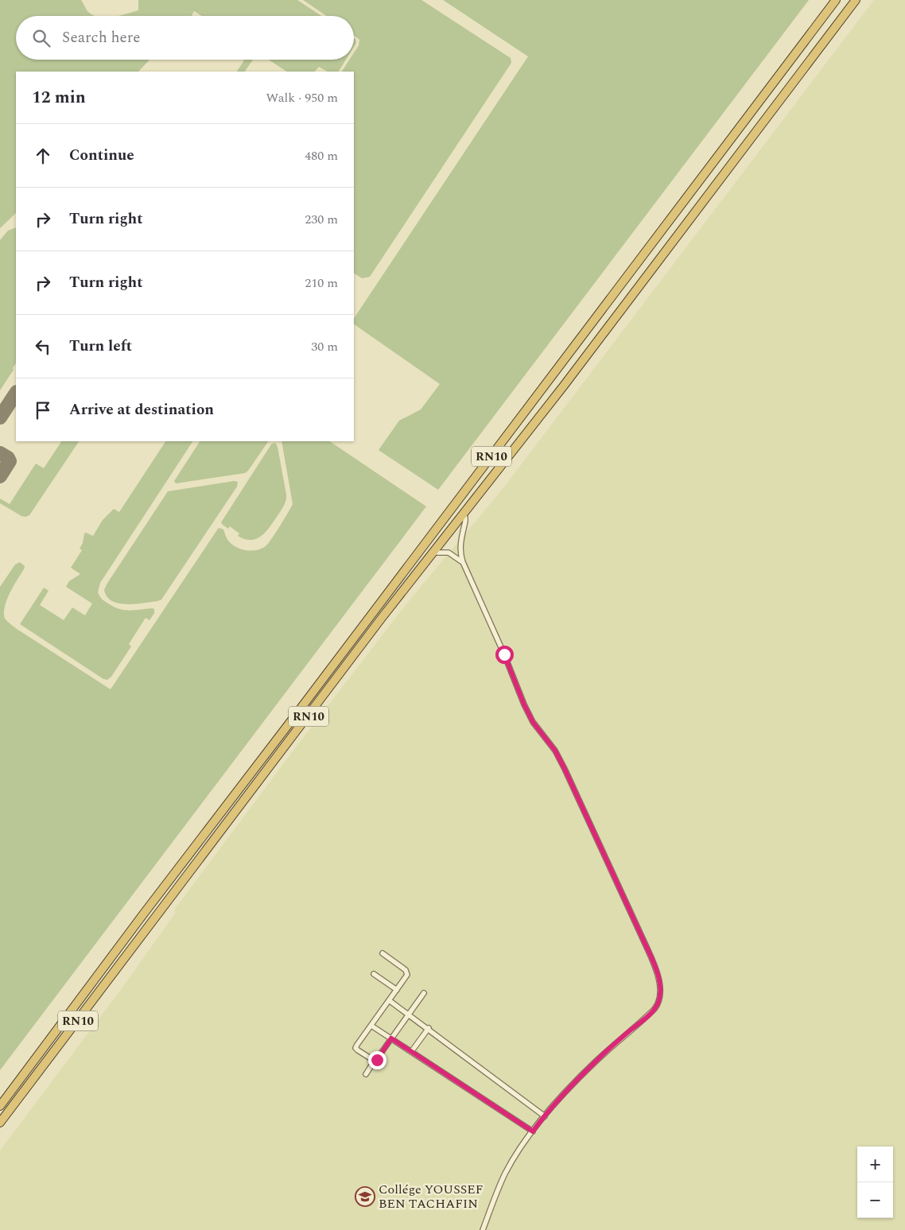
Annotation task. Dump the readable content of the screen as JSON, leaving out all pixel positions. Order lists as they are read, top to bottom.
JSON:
{
  "streets": {
    "highway": ["RN10"]
  },
  "places": {
    "school or university": ["Collége YOUSSEF BEN TACHAFIN"]
  },
  "page": {
    "search": "Search here",
    "heading": ["12 min", "Walk · 950 m"],
    "list": [
      ["Continue", "480 m"],
      ["Turn right", "230 m"],
      ["Turn right", "210 m"],
      ["Turn left", "30 m"],
      "Arrive at destination"
    ],
    "map_buttons": ["+", "−"]
  }
}
